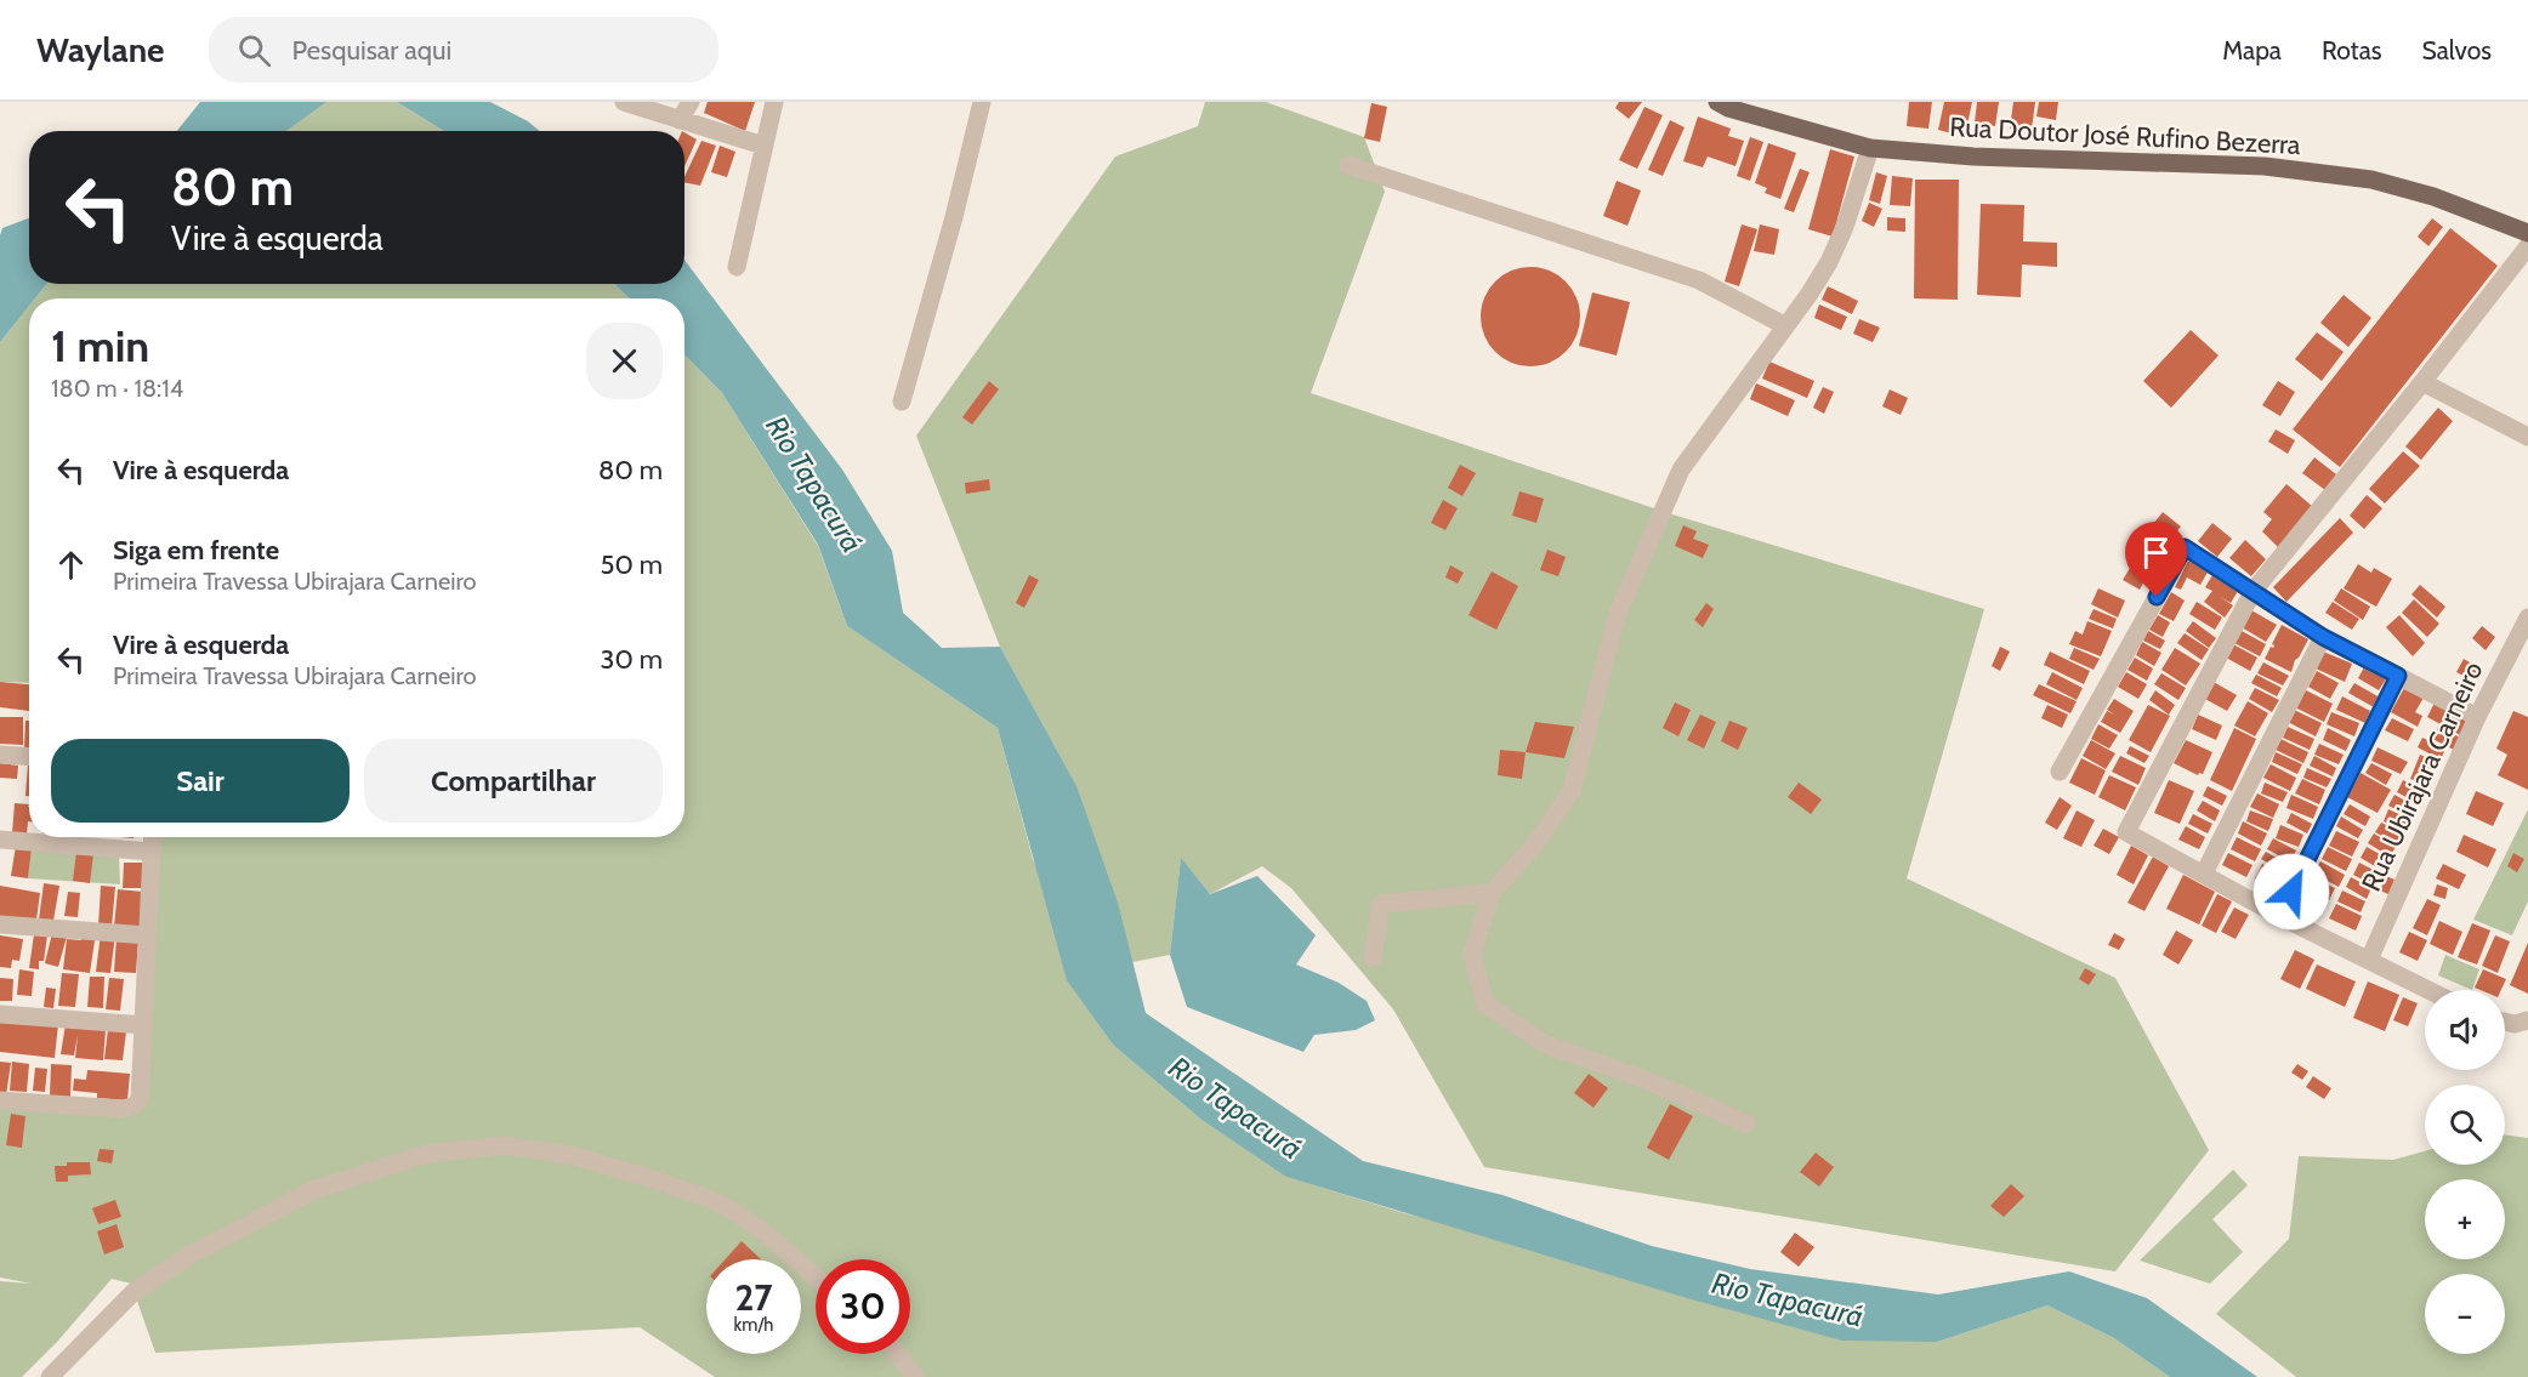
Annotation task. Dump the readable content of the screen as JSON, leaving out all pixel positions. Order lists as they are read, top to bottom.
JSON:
{
  "streets": {
    "main road": ["Rua Doutor José Rufino Bezerra"],
    "street": ["Rua Ubirajara Carneiro"]
  },
  "water": ["Rio Tapacurá"],
  "page": {
    "header": "Waylane",
    "search": "Pesquisar aqui",
    "nav": ["Mapa", "Rotas", "Salvos"],
    "turn": ["80 m", "Vire à esquerda"],
    "heading": ["1 min", "180 m · 18:14"],
    "list": [
      {
        "name": "Vire à esquerda",
        "value": "80 m"
      },
      {
        "name": "Siga em frente",
        "note": "Primeira Travessa Ubirajara Carneiro",
        "value": "50 m"
      },
      {
        "name": "Vire à esquerda",
        "note": "Primeira Travessa Ubirajara Carneiro",
        "value": "30 m"
      }
    ],
    "buttons": ["Sair", "Compartilhar"],
    "map_buttons": ["+", "−"],
    "speed": "27 km/h",
    "limit": "30"
  }
}
